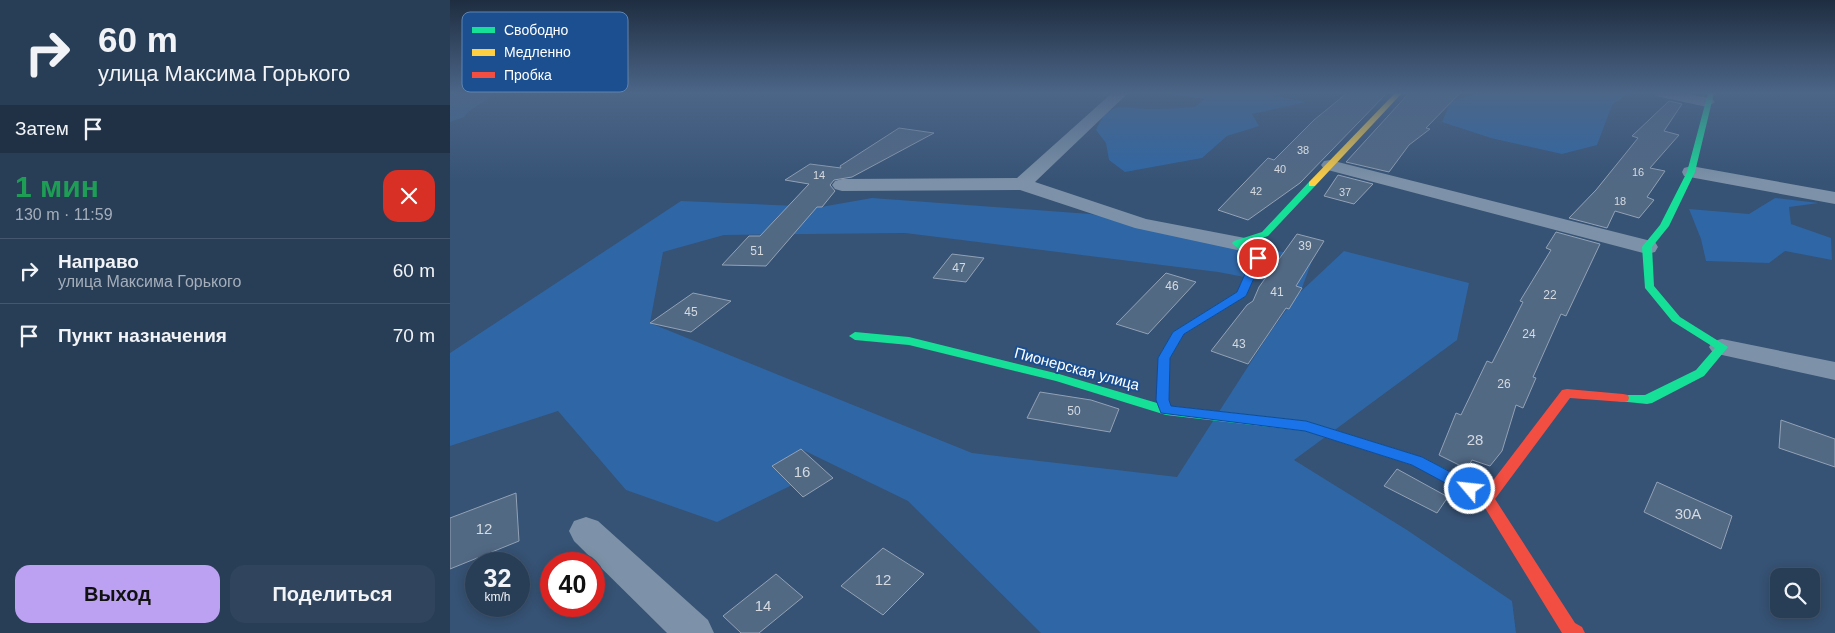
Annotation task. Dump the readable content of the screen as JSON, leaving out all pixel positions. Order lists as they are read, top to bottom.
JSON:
{
  "streets": {
    "street": ["Пионерская улица"]
  },
  "house_numbers": [
    "38",
    "40",
    "16",
    "14",
    "42",
    "37",
    "18",
    "39",
    "51",
    "47",
    "46",
    "41",
    "22",
    "45",
    "24",
    "43",
    "26",
    "50",
    "28",
    "16",
    "30А",
    "12",
    "12",
    "14"
  ],
  "legend": ["Свободно", "Медленно", "Пробка"],
  "page": {
    "turn": ["60 m", "улица Максима Горького"],
    "then": "Затем",
    "heading": ["1 мин", "130 m · 11:59"],
    "list": [
      {
        "name": "Направо",
        "note": "улица Максима Горького",
        "value": "60 m"
      },
      {
        "name": "Пункт назначения",
        "value": "70 m"
      }
    ],
    "speed": "32 km/h",
    "limit": "40",
    "buttons": ["Выход", "Поделиться"]
  }
}
